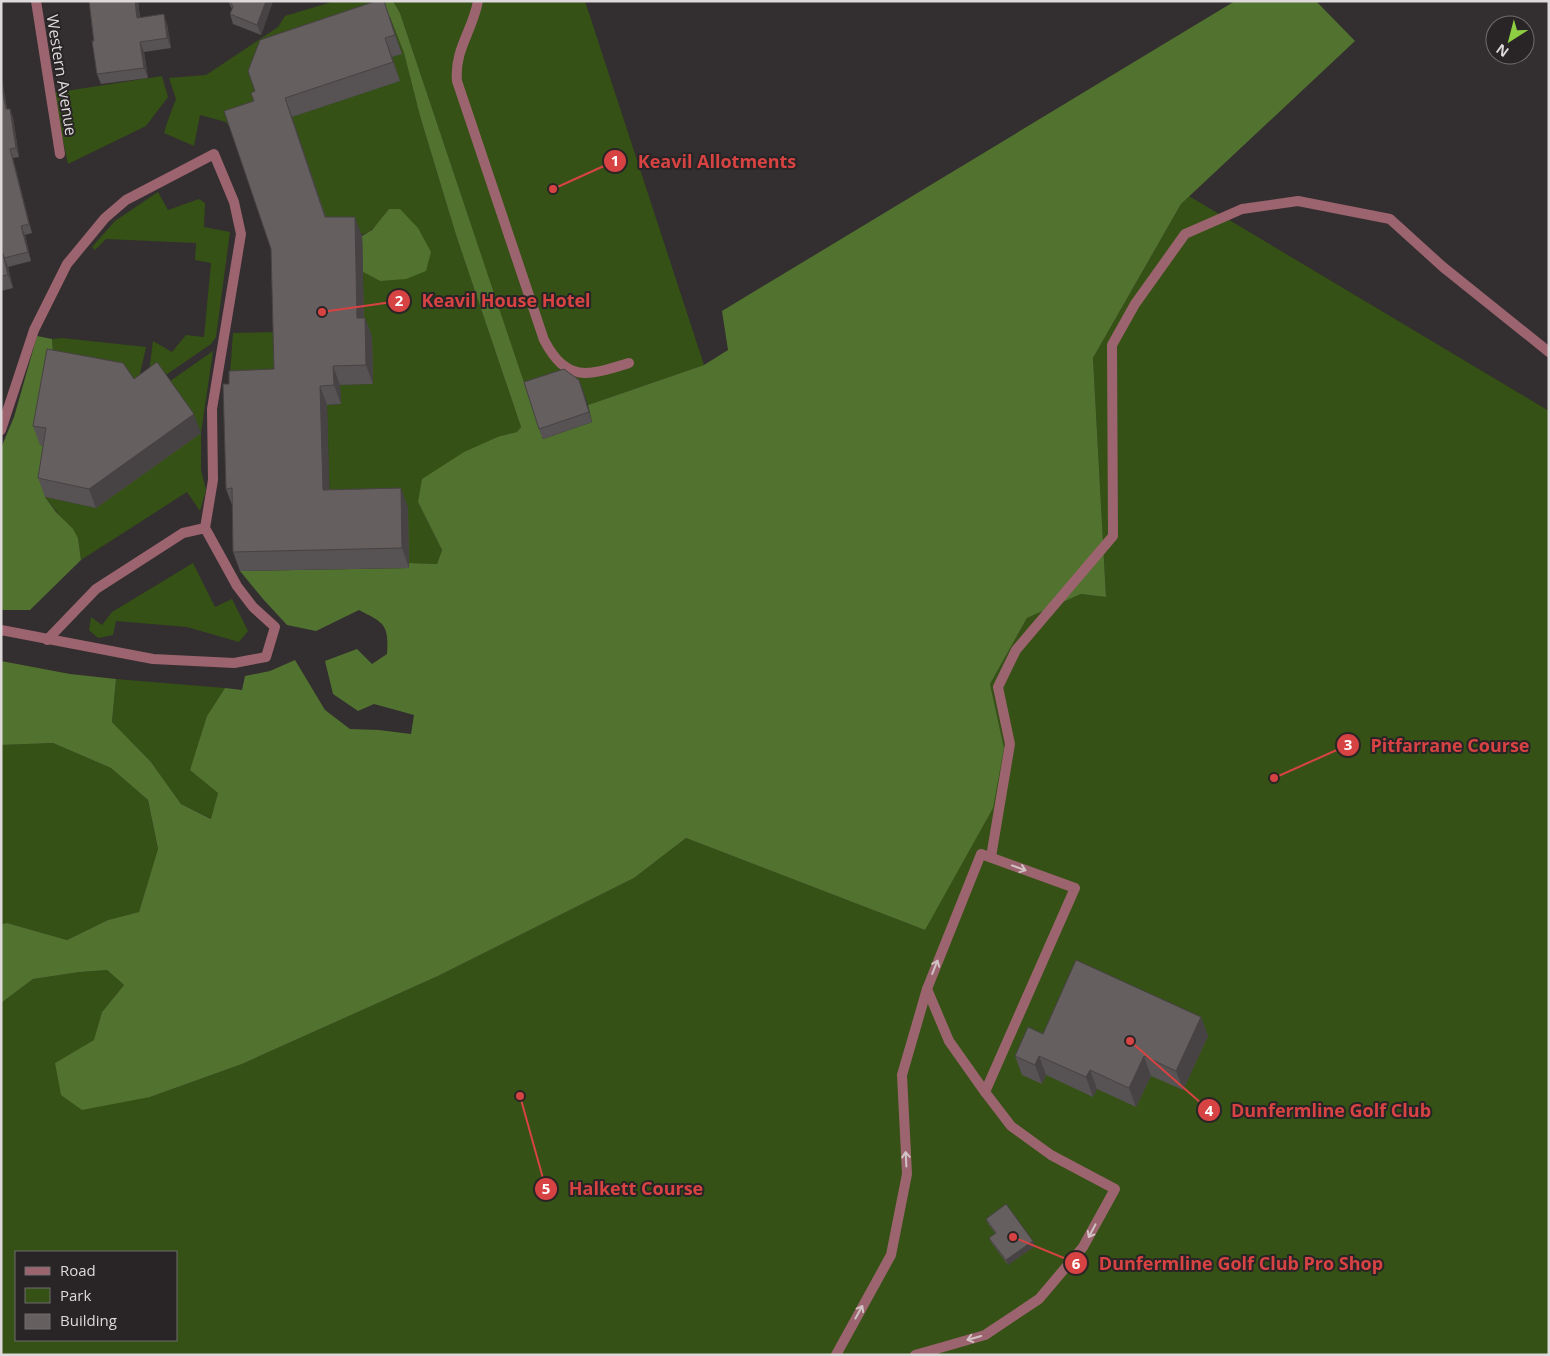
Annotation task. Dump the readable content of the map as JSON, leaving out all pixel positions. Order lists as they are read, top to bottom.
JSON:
{
  "streets": {
    "street": ["Western Avenue"]
  },
  "places": [
    "Keavil Allotments",
    "Keavil House Hotel",
    "Pitfarrane Course",
    "Dunfermline Golf Club",
    "Halkett Course",
    "Dunfermline Golf Club Pro Shop"
  ],
  "legend": ["Road", "Park", "Building"],
  "north": "bottom left"
}
